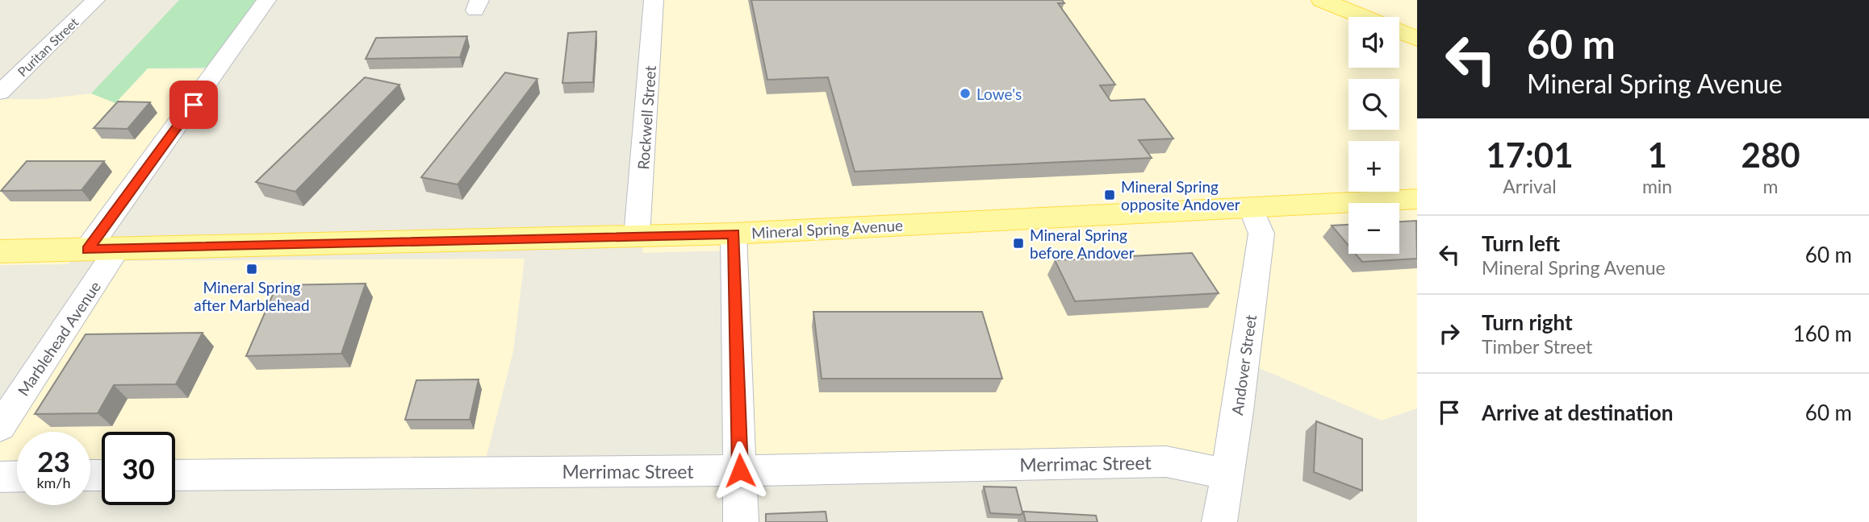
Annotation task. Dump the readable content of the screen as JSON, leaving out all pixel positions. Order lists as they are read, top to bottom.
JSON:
{
  "streets": {
    "main road": ["Mineral Spring Avenue"],
    "street": [
      "Puritan Street",
      "Rockwell Street",
      "Marblehead Avenue",
      "Andover Street",
      "Merrimac Street"
    ]
  },
  "crossings": [
    ["Rockwell Street", "Mineral Spring Avenue"],
    ["Mineral Spring Avenue", "Marblehead Avenue"],
    ["Mineral Spring Avenue", "Andover Street"],
    ["Andover Street", "Merrimac Street"]
  ],
  "places": {
    "other": ["Lowe's"],
    "transit": ["Mineral Spring opposite Andover", "Mineral Spring before Andover", "Mineral Spring after Marblehead"]
  },
  "page": {
    "turn": ["60 m", "Mineral Spring Avenue"],
    "map_buttons": ["+", "−"],
    "eta": [
      "17:01",
      "Arrival",
      "1",
      "min",
      "280",
      "m"
    ],
    "list": [
      {
        "name": "Turn left",
        "note": "Mineral Spring Avenue",
        "value": "60 m"
      },
      {
        "name": "Turn right",
        "note": "Timber Street",
        "value": "160 m"
      },
      {
        "name": "Arrive at destination",
        "value": "60 m"
      }
    ],
    "speed": "23 km/h",
    "limit": "30"
  }
}
